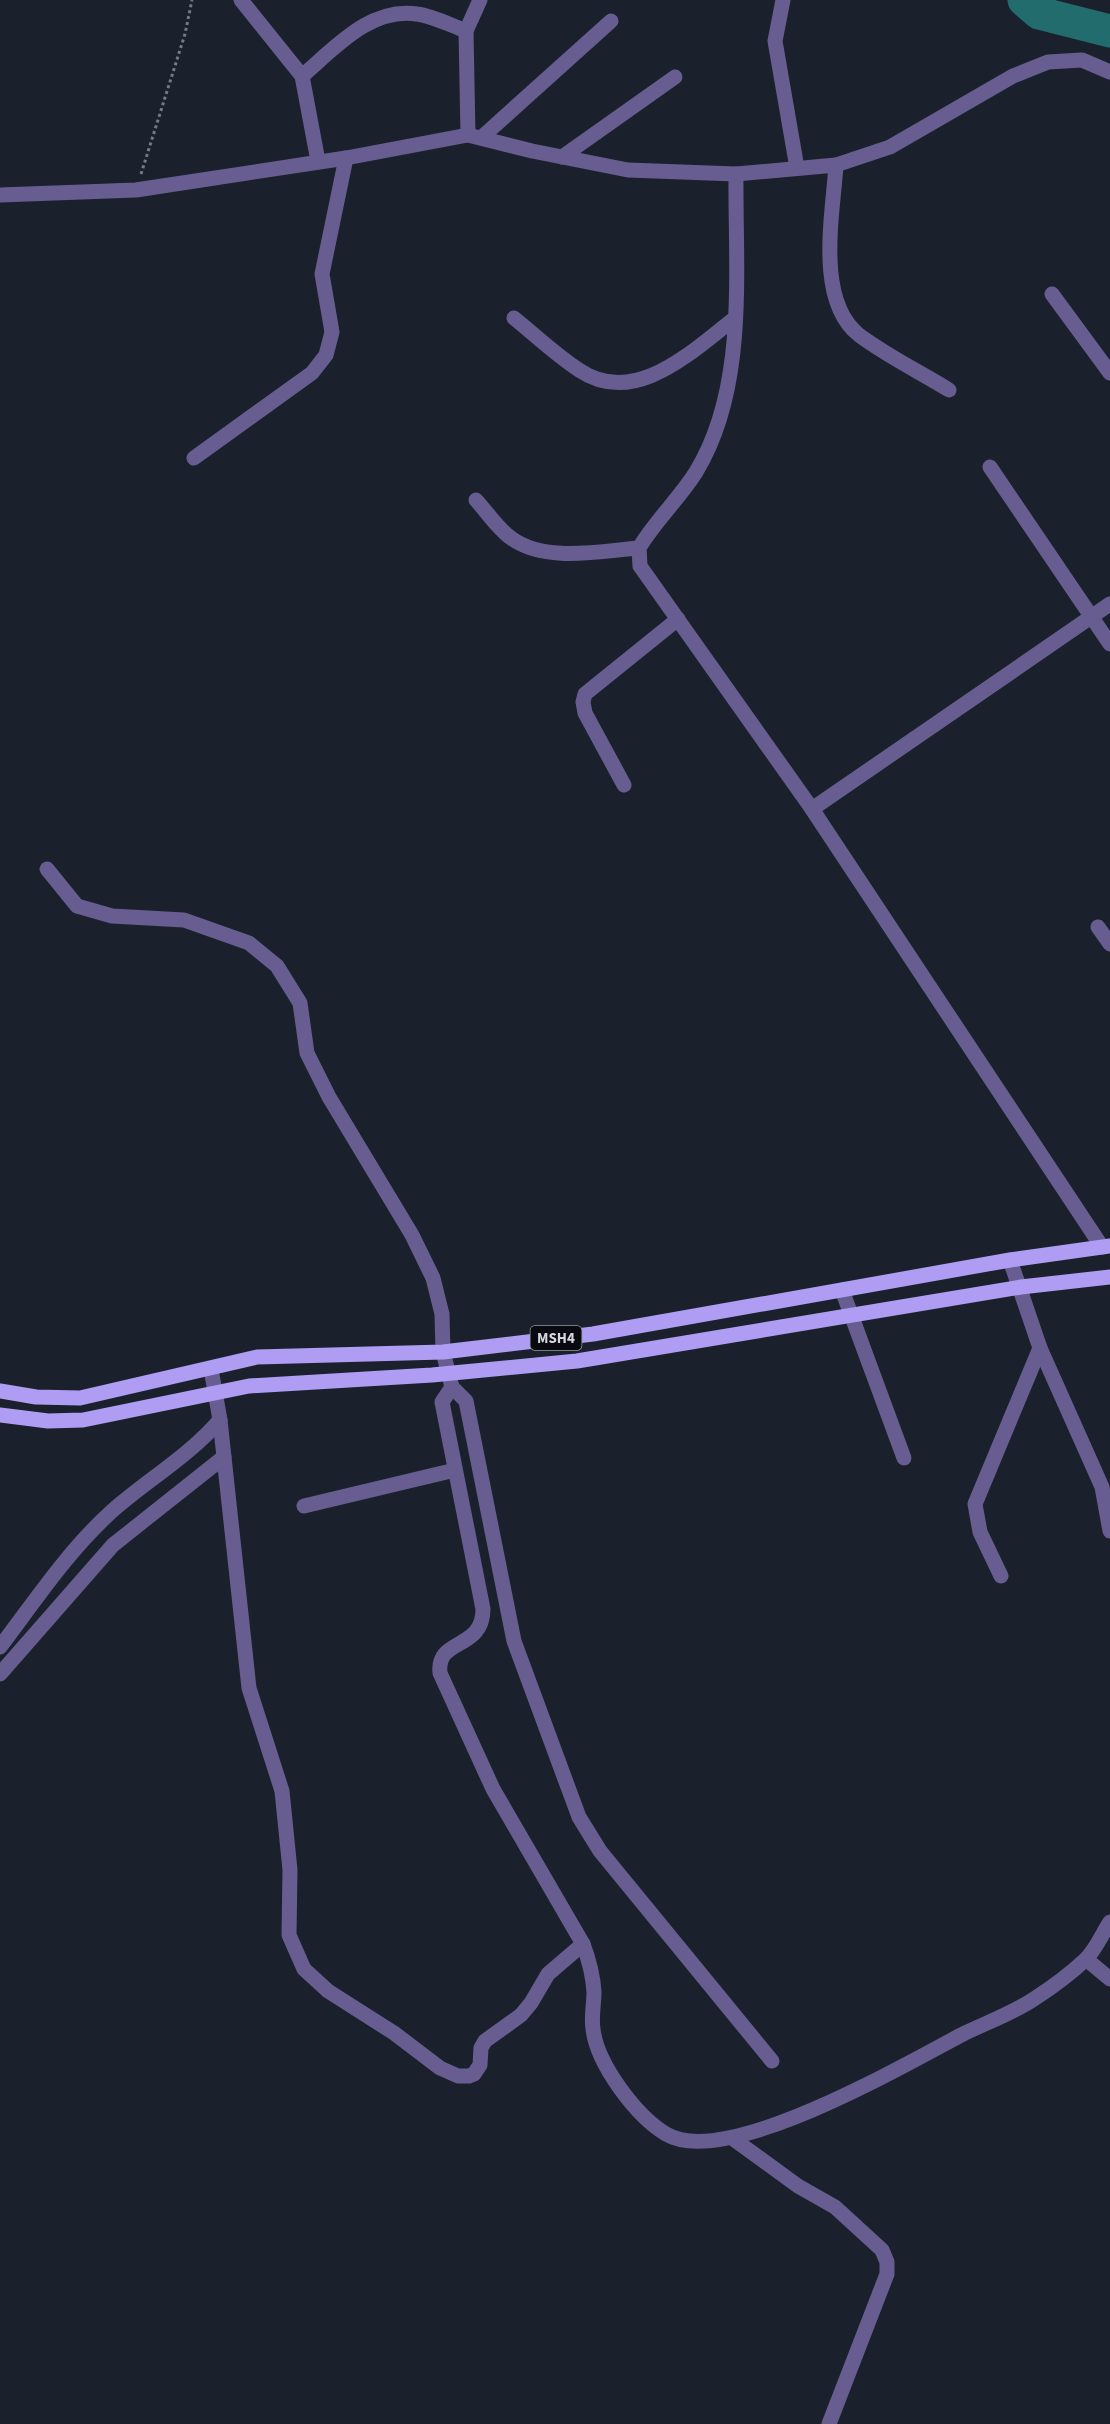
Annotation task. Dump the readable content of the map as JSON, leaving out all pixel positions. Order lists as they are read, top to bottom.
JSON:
{
  "streets": {
    "main road": ["MSH4"]
  }
}
